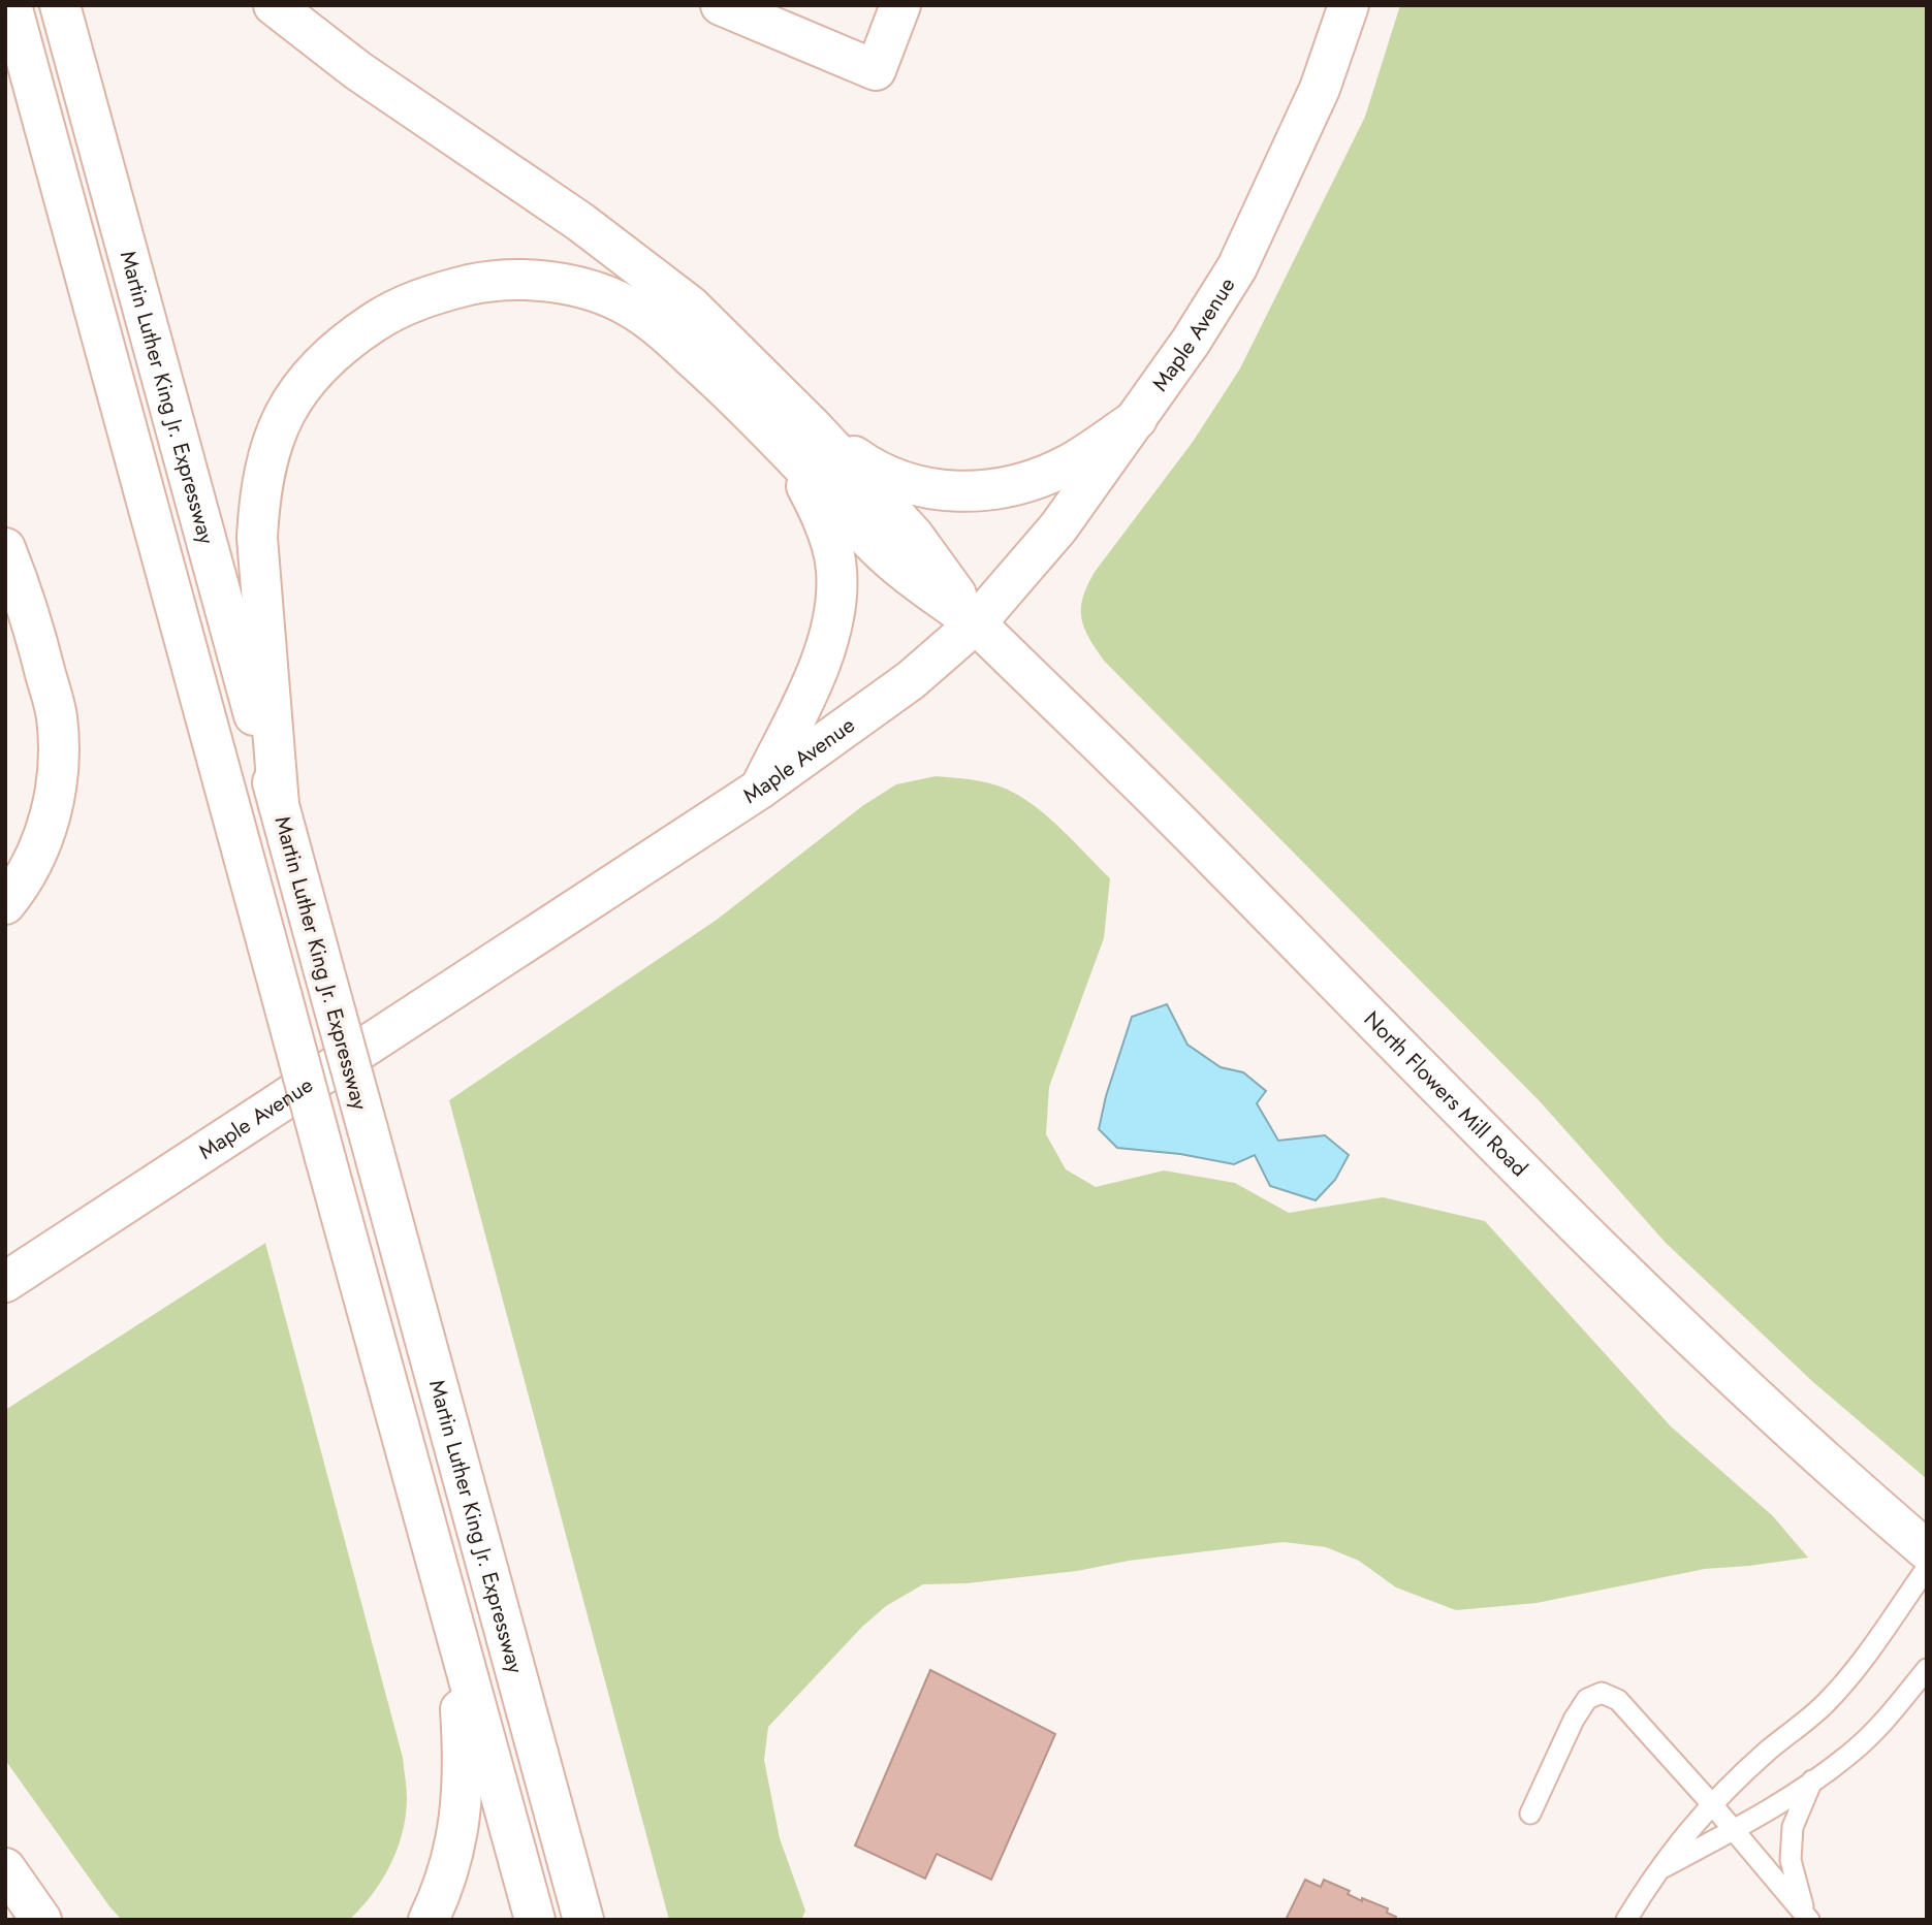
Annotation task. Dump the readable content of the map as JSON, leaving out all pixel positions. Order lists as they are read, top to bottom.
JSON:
{
  "streets": {
    "main road": ["Maple Avenue", "Martin Luther King Jr. Expressway", "North Flowers Mill Road"]
  },
  "crossings": [
    ["Maple Avenue", "North Flowers Mill Road"]
  ]
}
